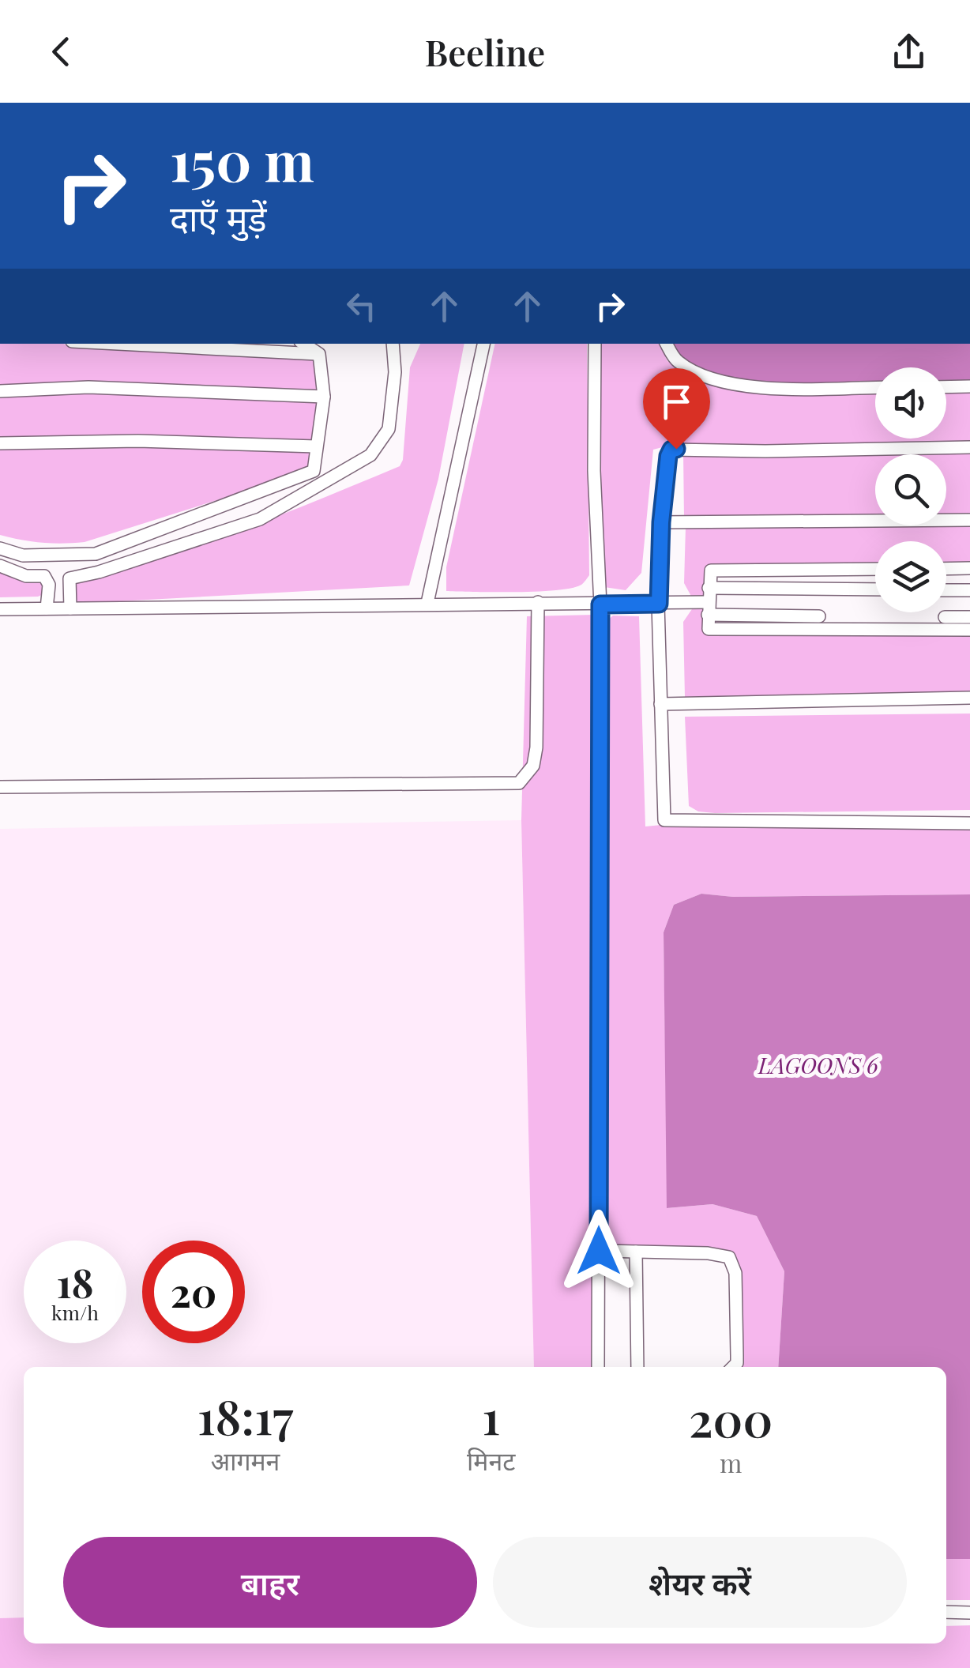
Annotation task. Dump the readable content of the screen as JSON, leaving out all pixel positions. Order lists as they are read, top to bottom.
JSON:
{
  "water": ["LAGOONS 6"],
  "page": {
    "header": "Beeline",
    "turn": ["150 m", "दाएँ मुड़ें"],
    "speed": "18 km/h",
    "limit": "20",
    "eta": [
      "18:17",
      "आगमन",
      "1",
      "मिनट",
      "200",
      "m"
    ],
    "buttons": ["बाहर", "शेयर करें"]
  }
}
